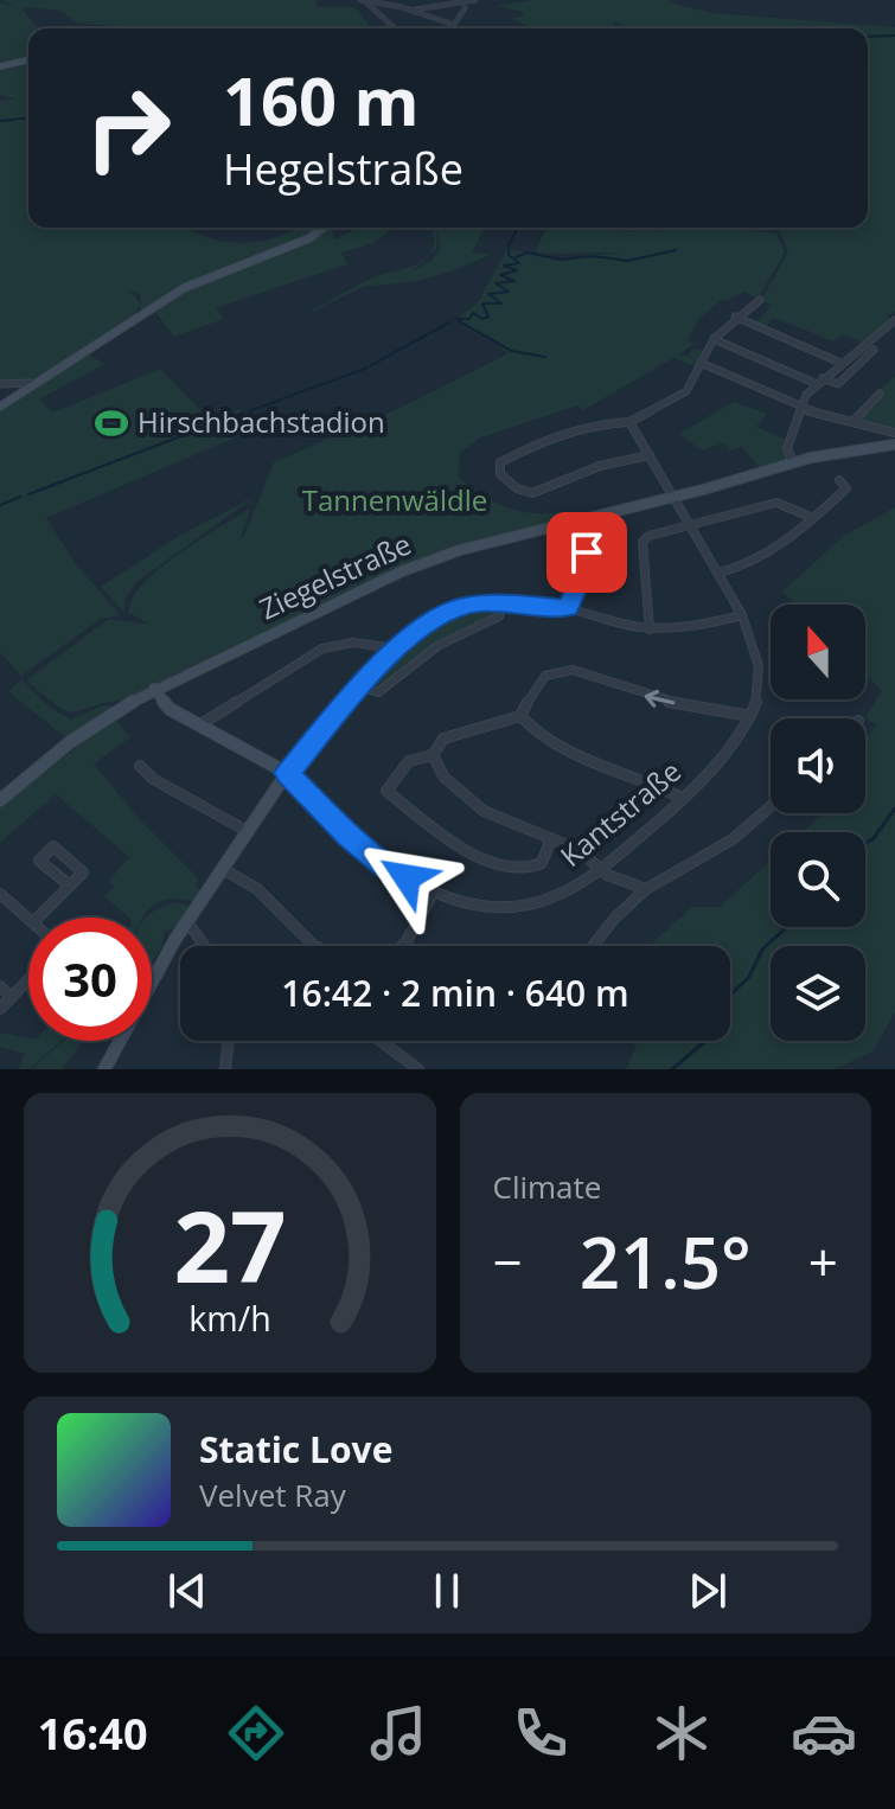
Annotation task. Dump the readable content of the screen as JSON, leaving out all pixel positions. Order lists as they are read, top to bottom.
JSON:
{
  "streets": {
    "street": ["Ziegelstraße", "Kantstraße"]
  },
  "crossings": [
    ["Ziegelstraße", "Kantstraße"]
  ],
  "parks": ["Tannenwäldle"],
  "places": {
    "sports": ["Hirschbachstadion"]
  },
  "north": "top",
  "page": {
    "turn": ["160 m", "Hegelstraße"],
    "limit": "30",
    "trip": "16:42 · 2 min · 640 m",
    "tile": "Climate",
    "heat": ["−", "21.5°", "+"],
    "song": ["Static Love", "Velvet Ray"],
    "tabs": "16:40",
    "gauge": ["27", "km/h"]
  }
}
